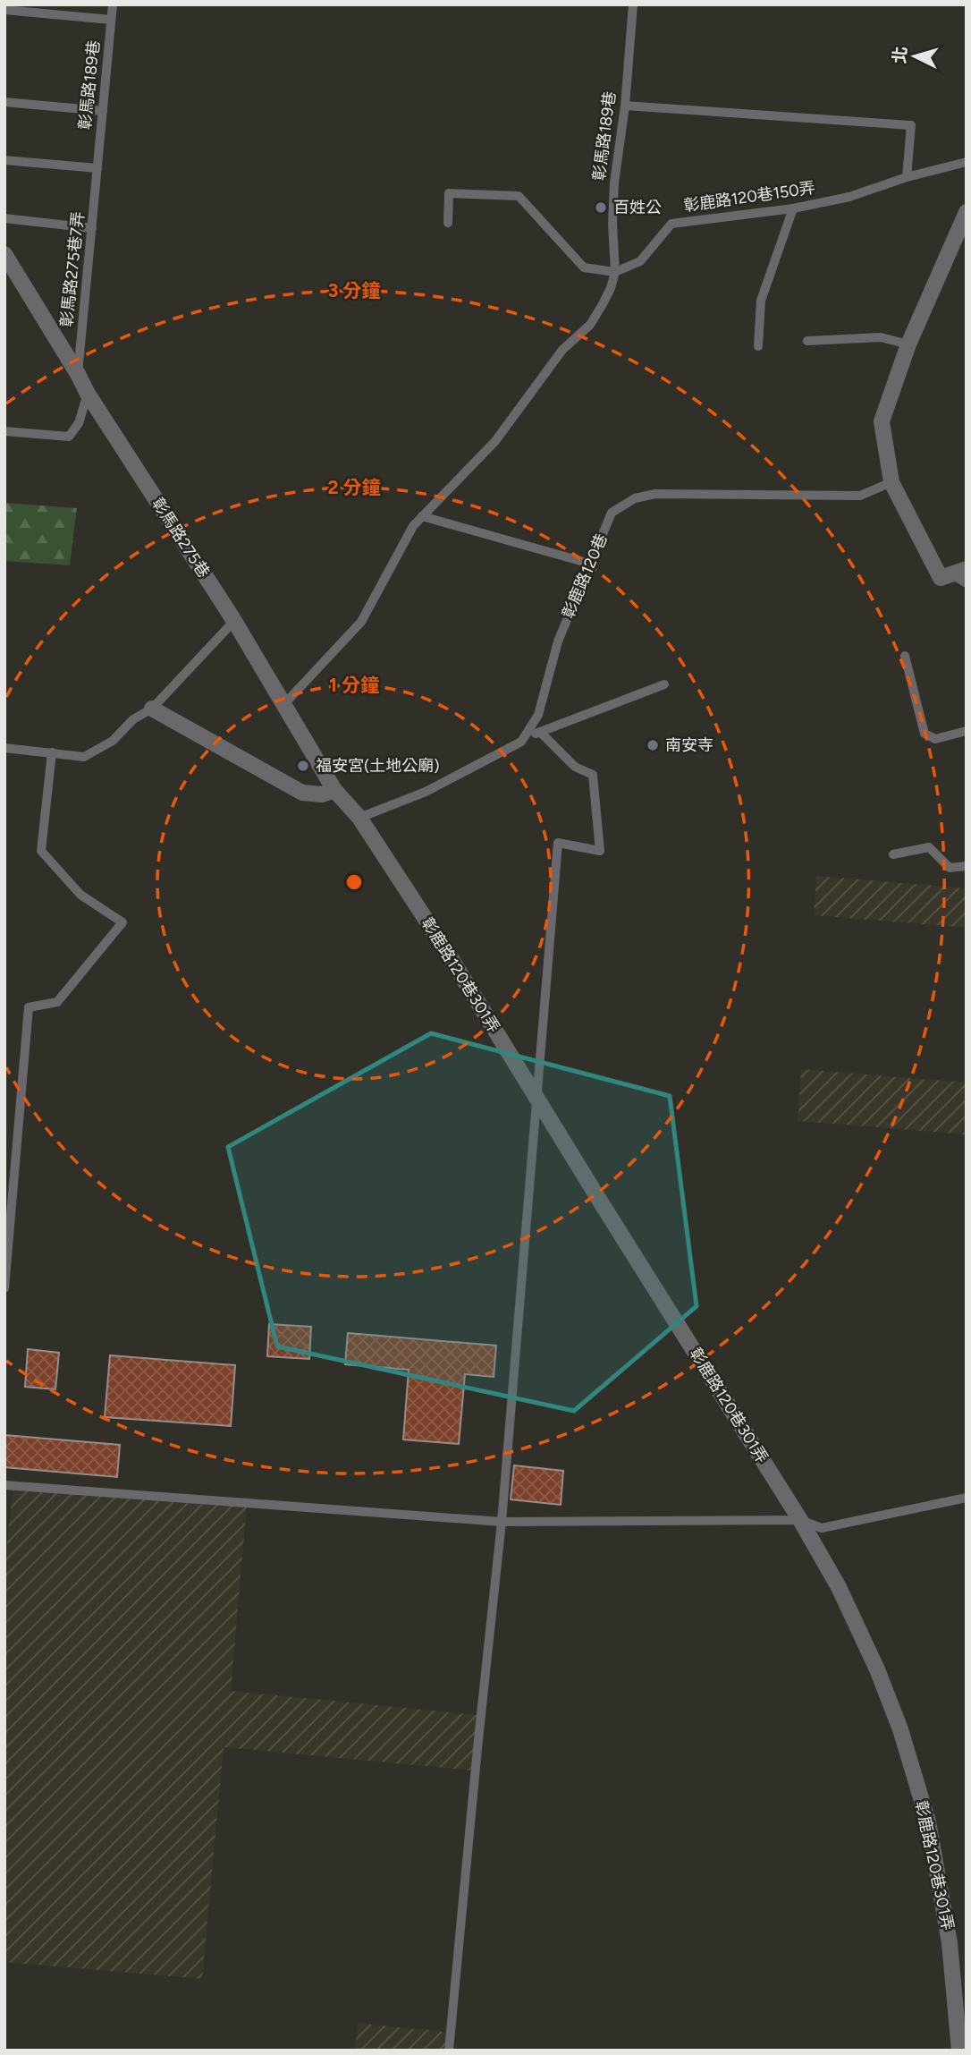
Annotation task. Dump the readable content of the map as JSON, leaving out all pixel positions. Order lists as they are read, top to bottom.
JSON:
{
  "streets": {
    "street": ["彰馬路275巷", "彰鹿路120巷301弄"],
    "lane": [
      "彰馬路189巷",
      "彰鹿路120巷150弄",
      "彰馬路275巷7弄",
      "彰鹿路120巷"
    ]
  },
  "crossings": [
    ["彰馬路189巷", "彰鹿路120巷150弄"],
    ["彰馬路189巷", "彰馬路275巷7弄"],
    ["彰馬路275巷7弄", "彰馬路275巷"],
    ["彰馬路275巷", "彰鹿路120巷"],
    ["彰馬路275巷", "彰鹿路120巷301弄"],
    ["彰鹿路120巷", "彰鹿路120巷301弄"]
  ],
  "places": ["百姓公", "南安寺", "福安宮(土地公廟)"],
  "north": "left",
  "rings": ["3 分鐘", "2 分鐘", "1 分鐘"]
}
